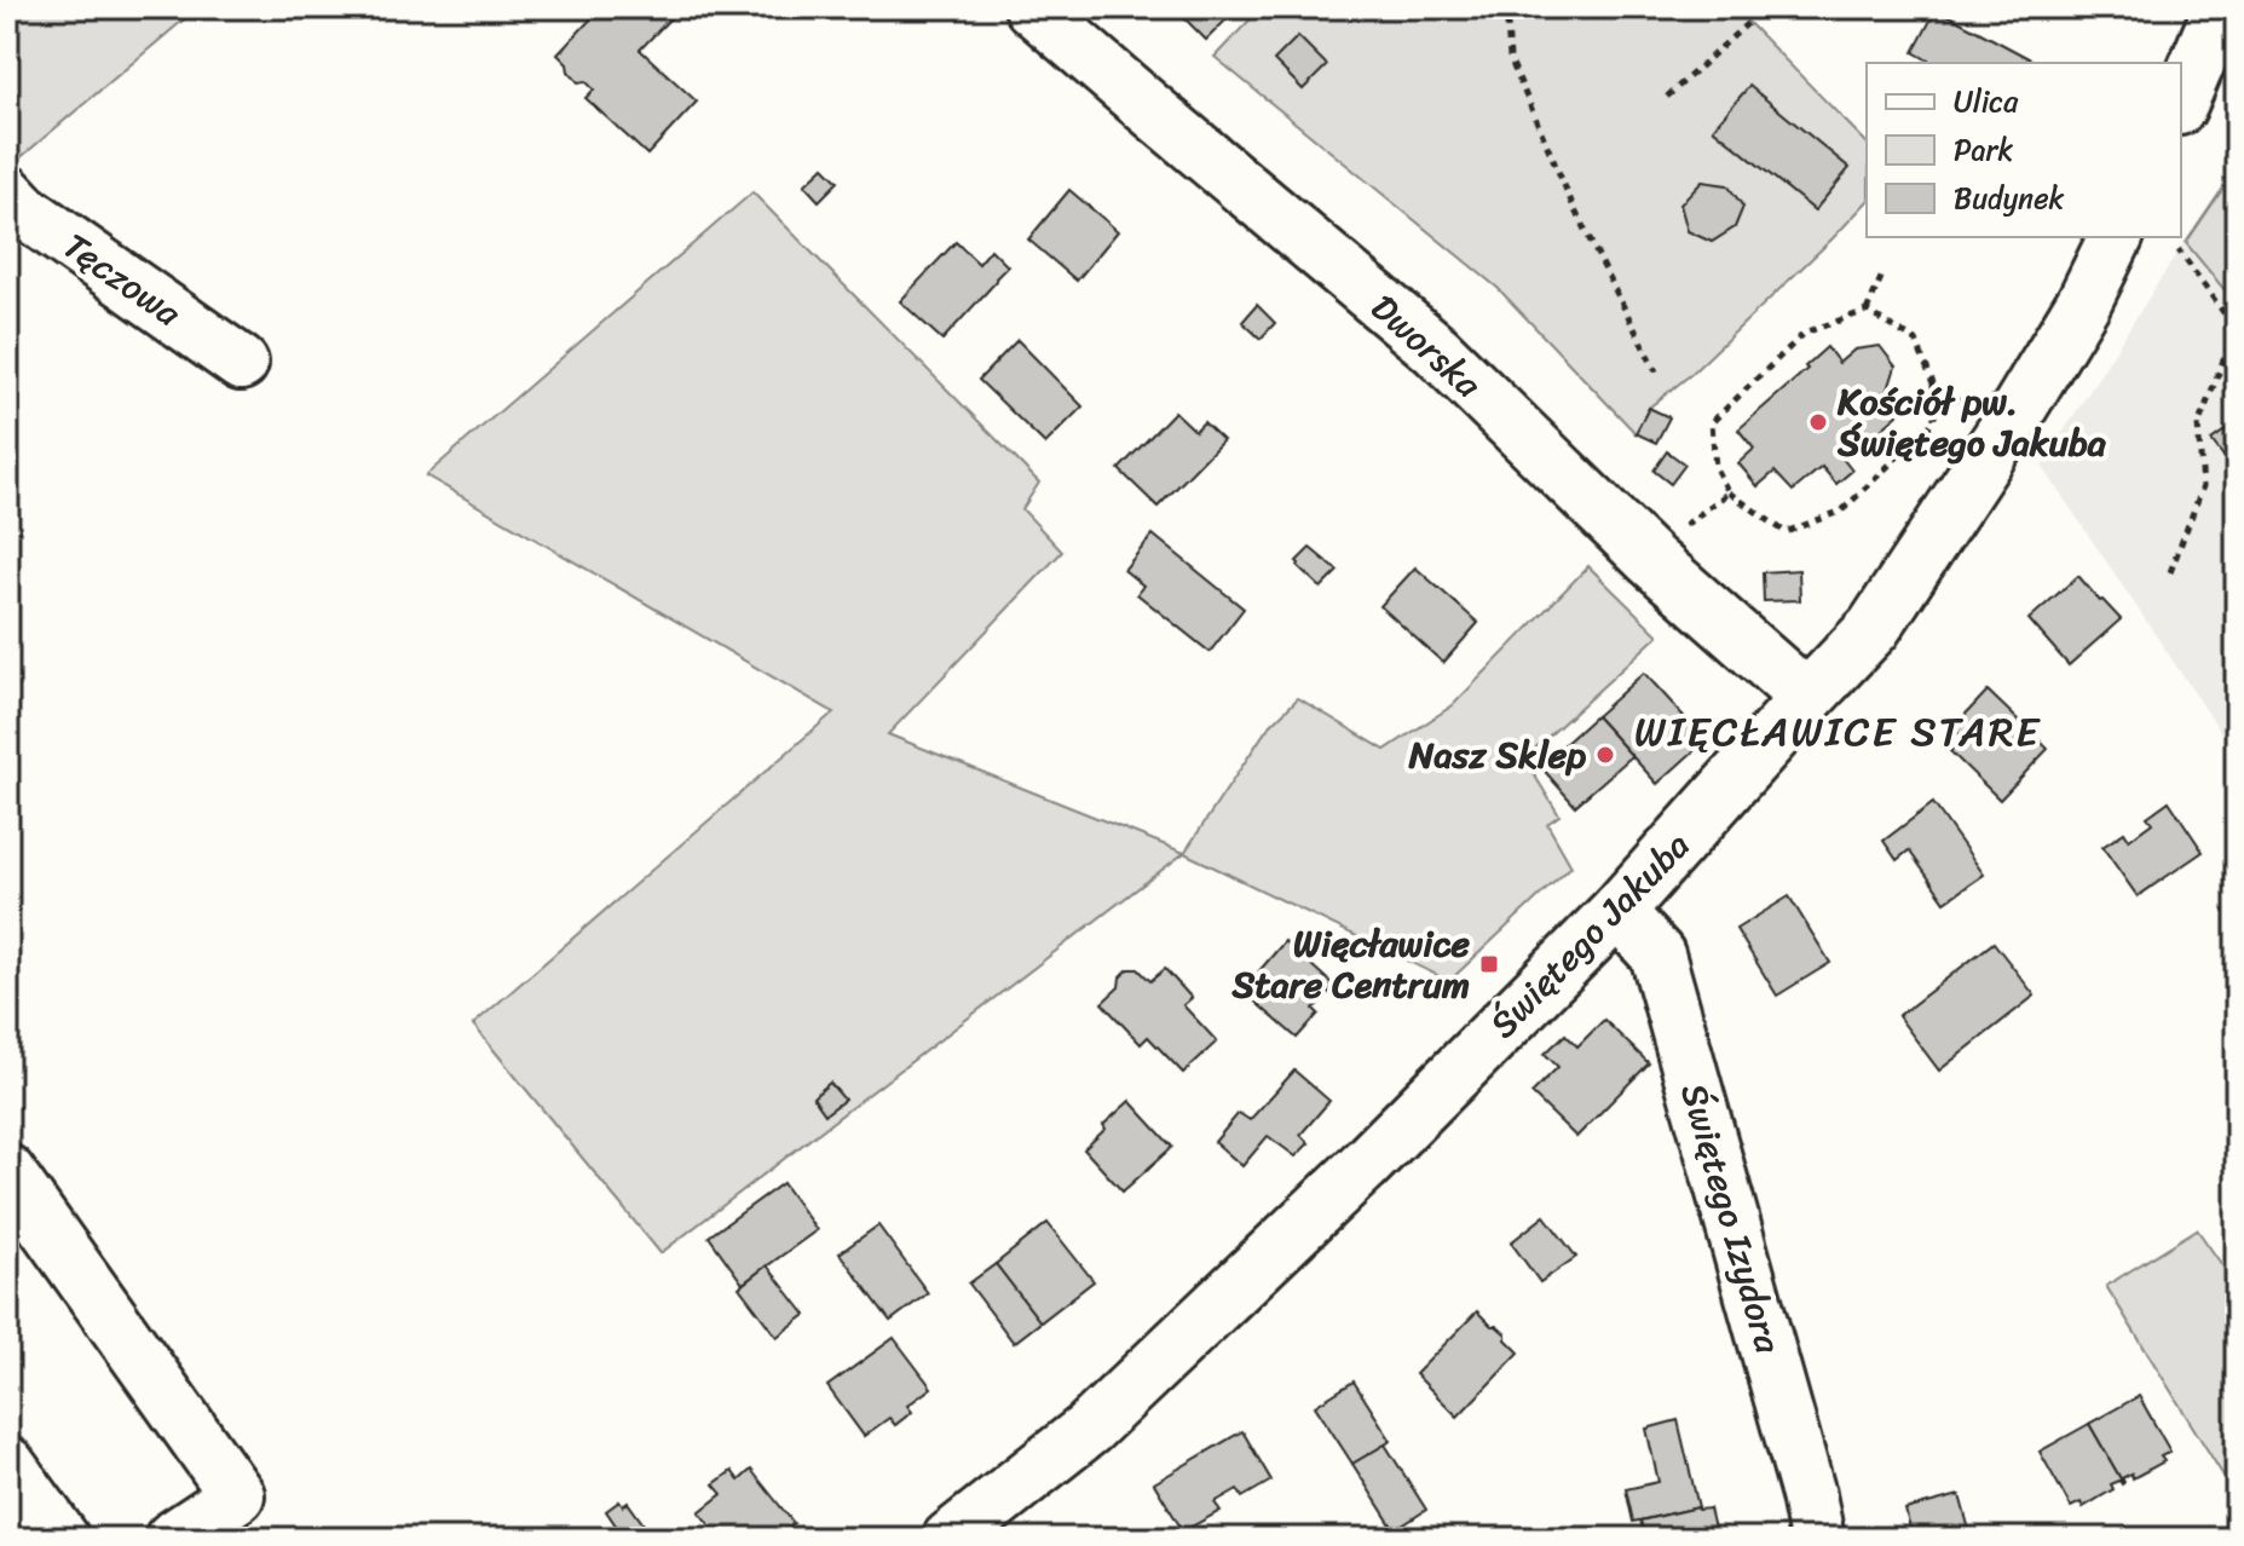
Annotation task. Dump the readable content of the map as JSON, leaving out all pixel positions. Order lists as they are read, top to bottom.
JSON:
{
  "streets": {
    "street": [
      "Tęczowa",
      "Dworska",
      "Świętego Jakuba",
      "Świętego Izydora"
    ]
  },
  "crossings": [
    ["Dworska", "Świętego Jakuba"],
    ["Świętego Jakuba", "Świętego Izydora"]
  ],
  "districts": ["WIĘCŁAWICE STARE"],
  "places": {
    "other": ["Kościół pw. Świętego Jakuba", "Nasz Sklep"],
    "transit": ["Więcławice Stare Centrum"]
  },
  "legend": ["Ulica", "Park", "Budynek"]
}
